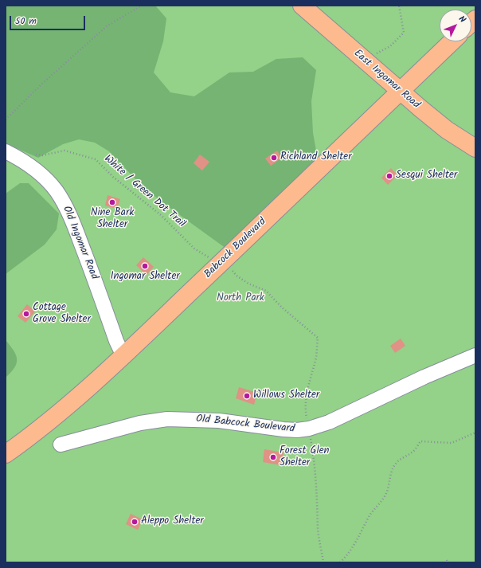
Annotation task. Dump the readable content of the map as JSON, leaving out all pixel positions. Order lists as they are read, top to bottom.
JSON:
{
  "streets": {
    "main road": ["East Ingomar Road", "Babcock Boulevard"],
    "street": ["Old Ingomar Road", "Old Babcock Boulevard"],
    "path": ["White / Green Dot Trail"]
  },
  "crossings": [
    ["East Ingomar Road", "Babcock Boulevard"],
    ["Old Ingomar Road", "Babcock Boulevard"]
  ],
  "parks": ["North Park"],
  "places": [
    "Richland Shelter",
    "Sesqui Shelter",
    "Nine Bark Shelter",
    "Ingomar Shelter",
    "Cottage Grove Shelter",
    "Willows Shelter",
    "Forest Glen Shelter",
    "Aleppo Shelter"
  ],
  "scale_bar": "50 m",
  "north": "top right"
}
